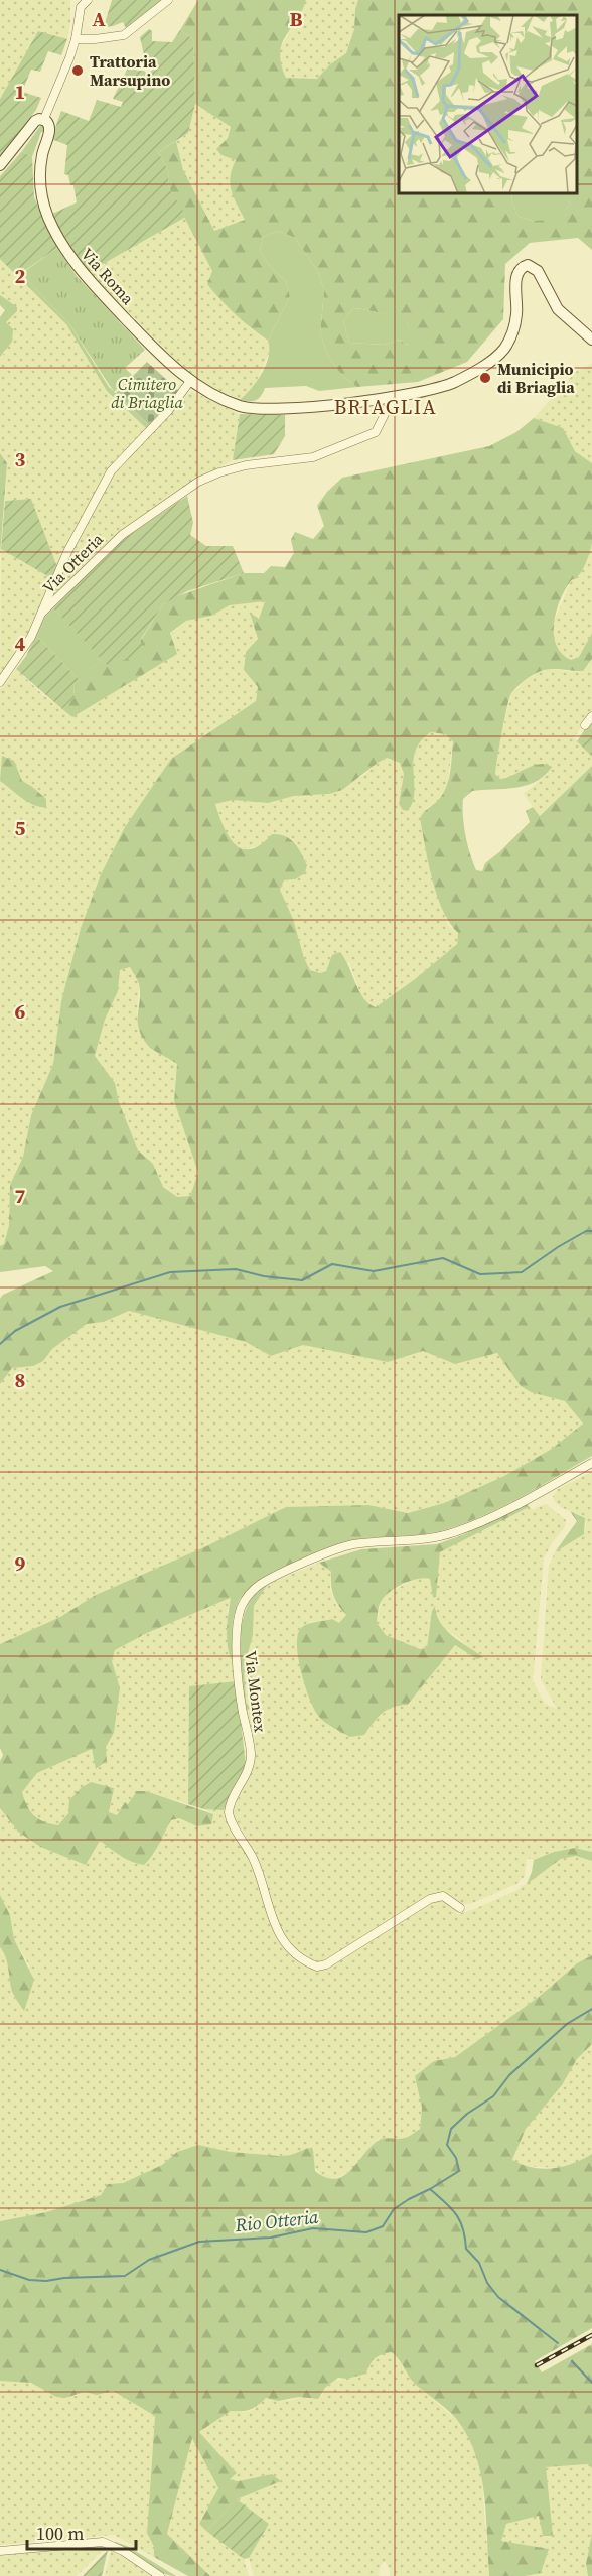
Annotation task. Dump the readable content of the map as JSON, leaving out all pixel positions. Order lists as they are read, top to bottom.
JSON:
{
  "streets": {
    "main road": ["Via Roma"],
    "street": ["Via Otteria", "Via Montex"]
  },
  "crossings": [
    ["Via Roma", "Via Otteria"]
  ],
  "districts": ["BRIAGLIA"],
  "water": ["Rio Otteria"],
  "parks": ["Cimitero di Briaglia"],
  "places": ["Trattoria Marsupino", "Municipio di Briaglia"],
  "scale_bar": "100 m",
  "grid": {
    "columns": ["A", "B"],
    "rows": [
      "1",
      "2",
      "3",
      "4",
      "5",
      "6",
      "7",
      "8",
      "9"
    ]
  }
}
